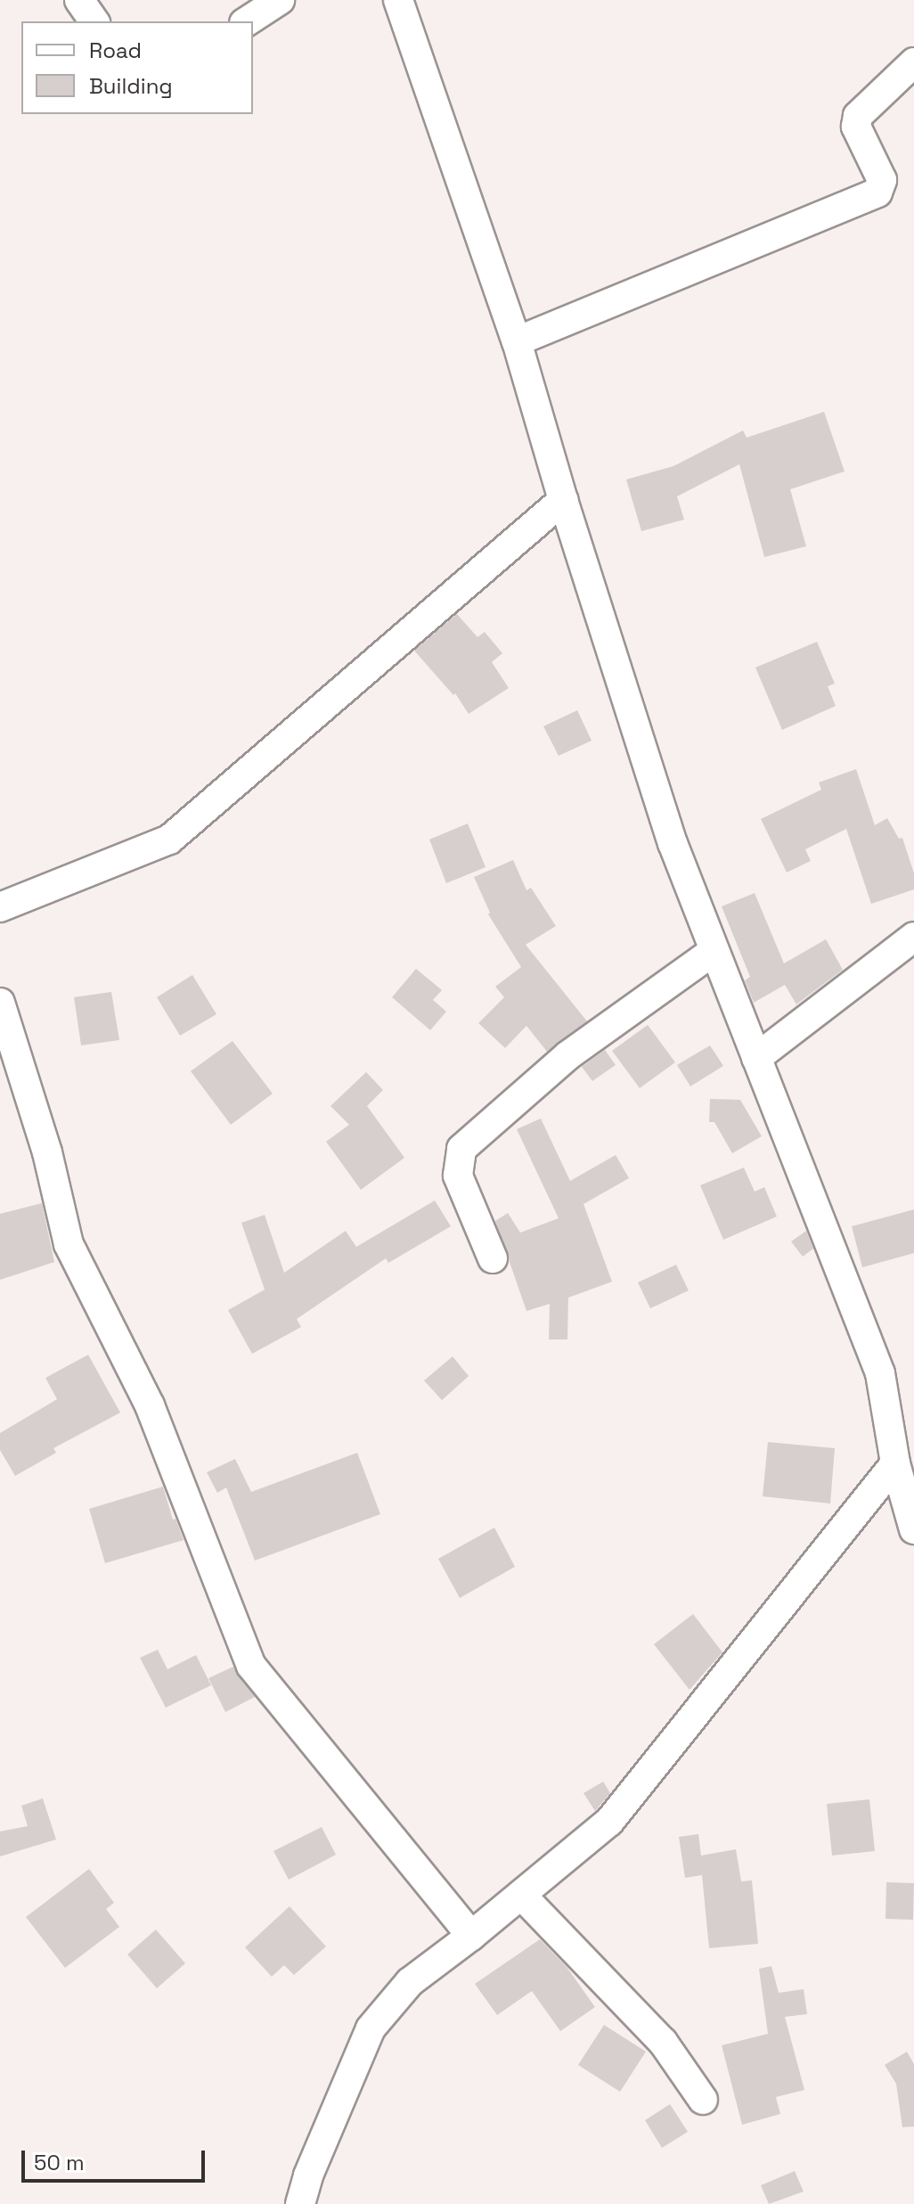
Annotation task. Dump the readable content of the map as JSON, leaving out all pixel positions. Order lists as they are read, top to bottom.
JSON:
{
  "legend": ["Road", "Building"],
  "scale_bar": "50 m"
}
